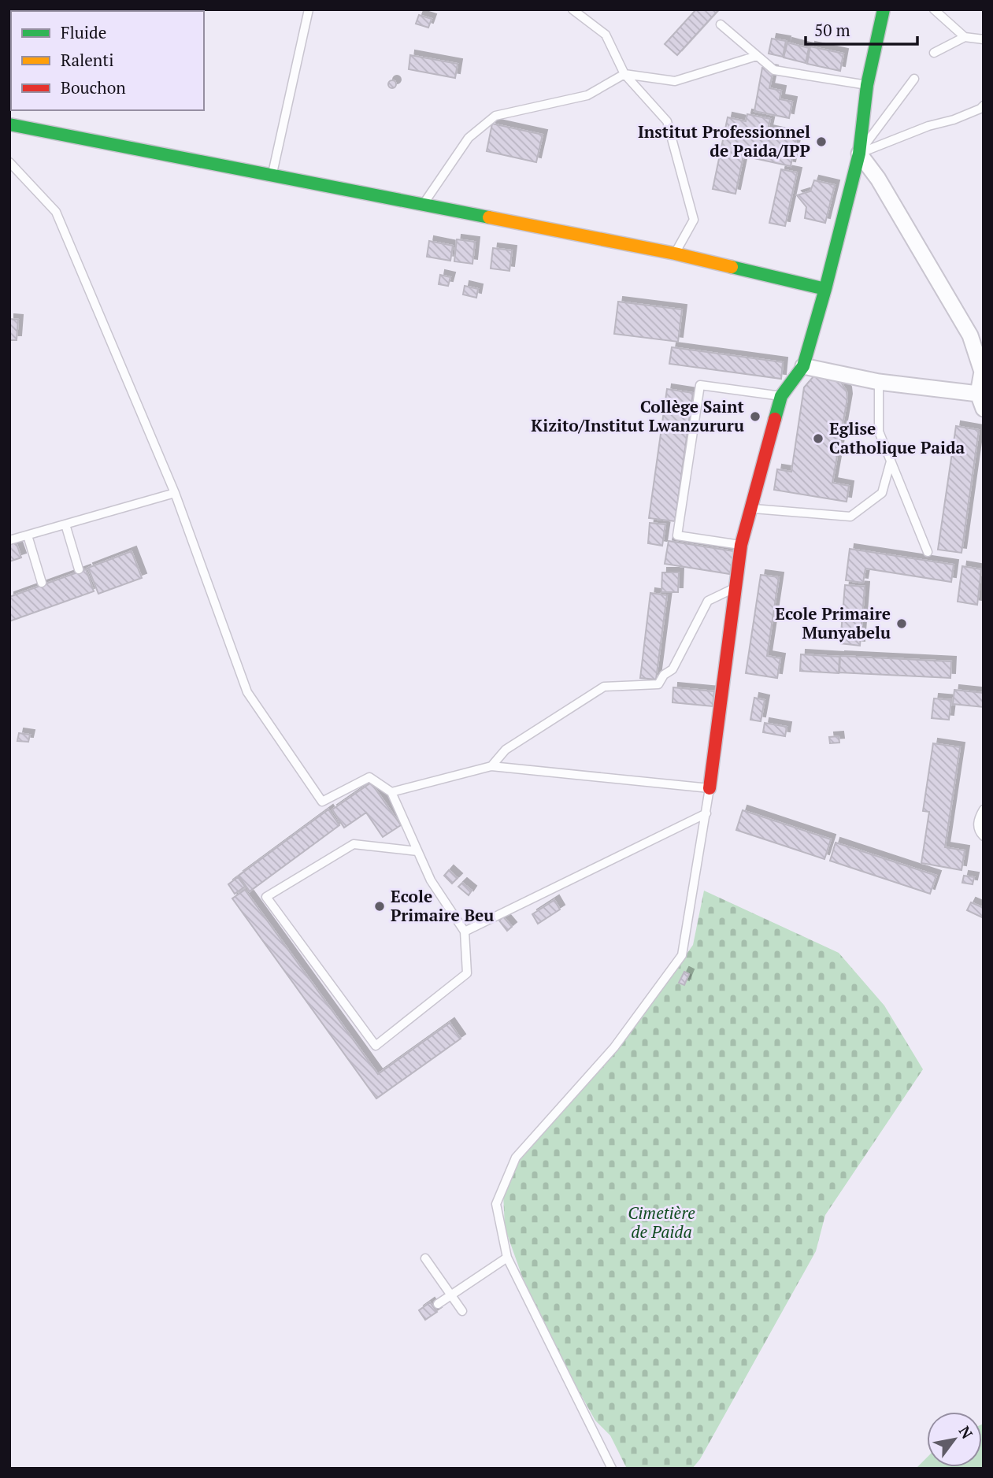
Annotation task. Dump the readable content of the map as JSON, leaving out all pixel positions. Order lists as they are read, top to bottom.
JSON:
{
  "parks": ["Cimetière de Paida"],
  "places": [
    "Institut Professionnel de Paida/IPP",
    "Collège Saint Kizito/Institut Lwanzururu",
    "Eglise Catholique Paida",
    "Ecole Primaire Munyabelu",
    "Ecole Primaire Beu"
  ],
  "legend": ["Fluide", "Ralenti", "Bouchon"],
  "scale_bar": "50 m",
  "north": "top right"
}
